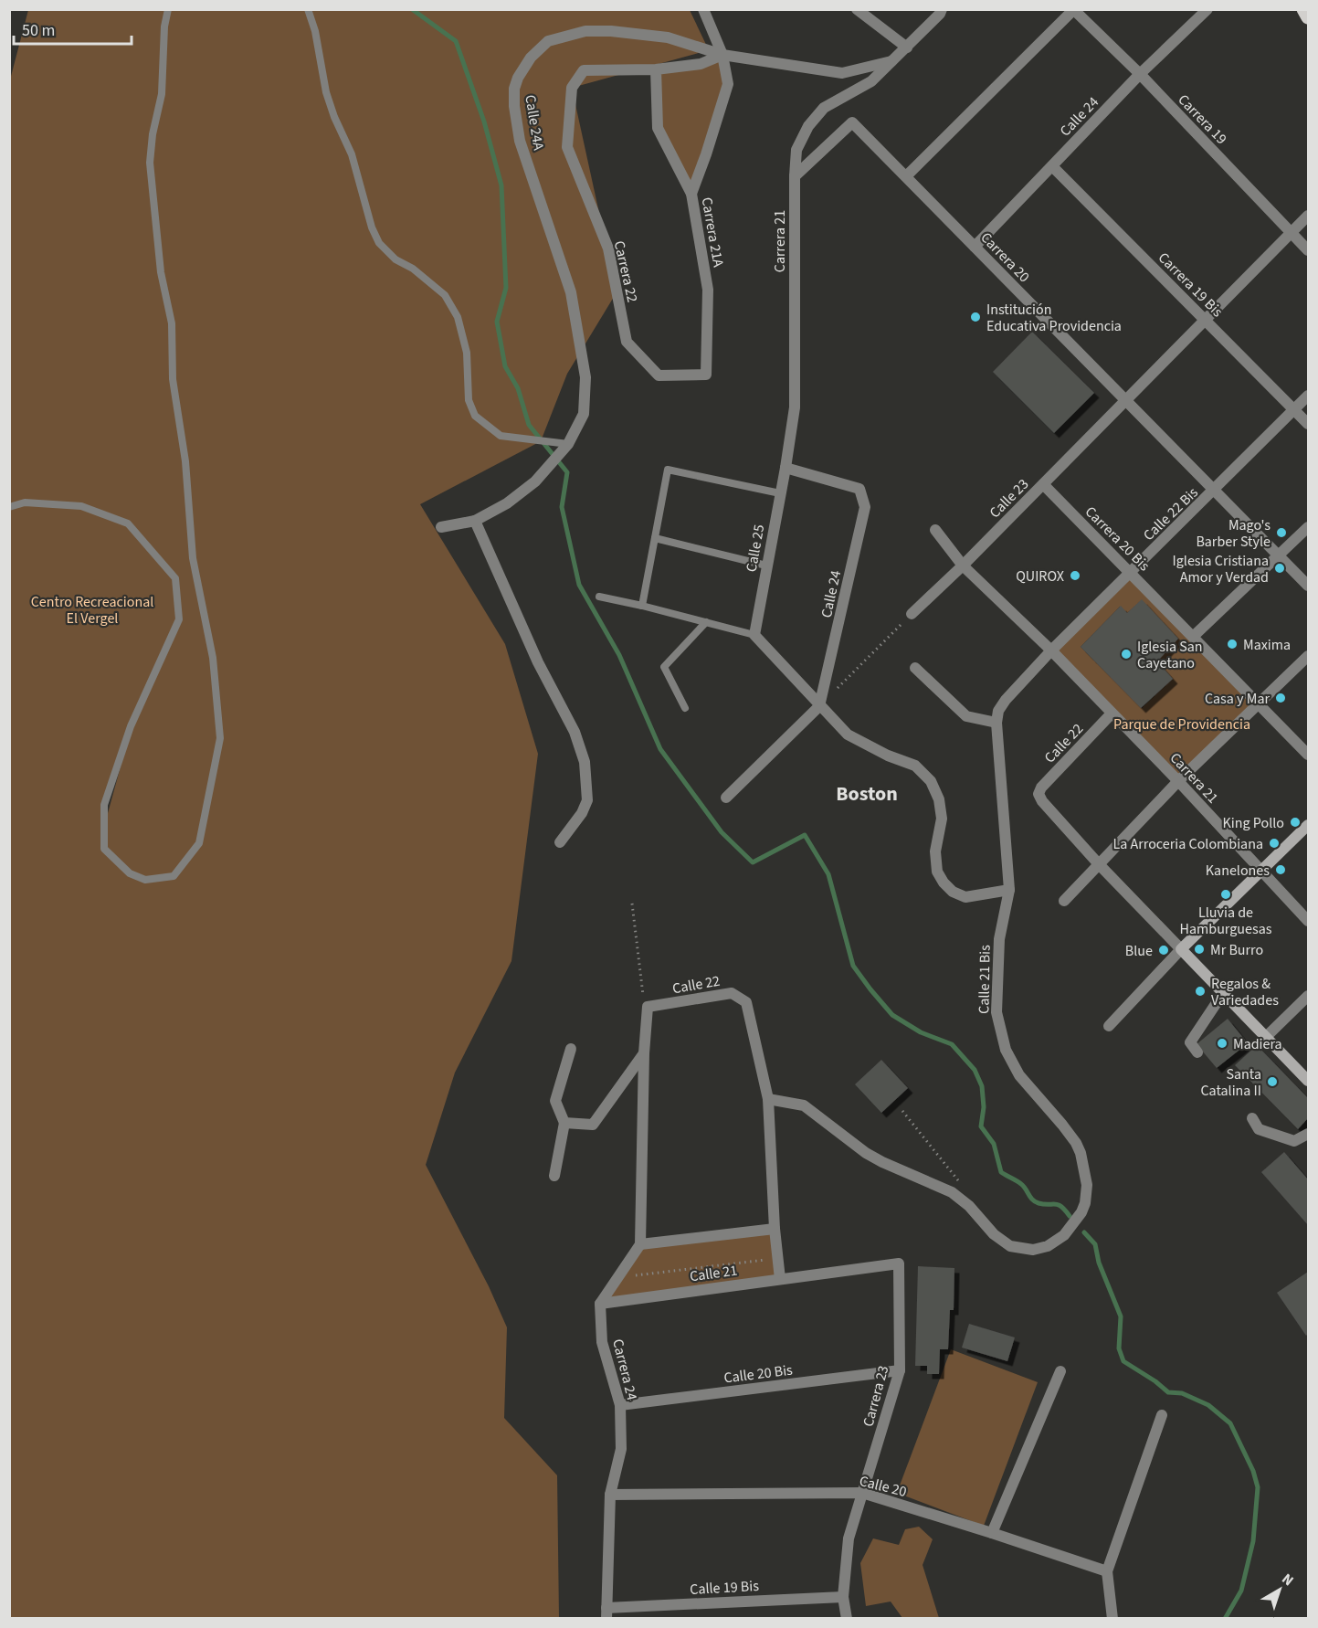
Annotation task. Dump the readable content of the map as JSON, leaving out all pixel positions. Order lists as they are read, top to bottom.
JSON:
{
  "streets": {
    "street": [
      "Calle 24",
      "Carrera 19",
      "Calle 24A",
      "Carrera 21A",
      "Carrera 21",
      "Carrera 20",
      "Carrera 22",
      "Carrera 19 Bis",
      "Calle 23",
      "Calle 22 Bis",
      "Carrera 20 Bis",
      "Calle 25",
      "Calle 22",
      "Calle 21 Bis",
      "Calle 21",
      "Carrera 24",
      "Calle 20 Bis",
      "Carrera 23",
      "Calle 20",
      "Calle 19 Bis"
    ]
  },
  "crossings": [
    ["Calle 24", "Carrera 19"],
    ["Calle 24", "Carrera 21"],
    ["Calle 24", "Carrera 20"],
    ["Calle 24", "Carrera 19 Bis"],
    ["Calle 24", "Calle 25"],
    ["Carrera 19", "Calle 23"],
    ["Calle 24A", "Carrera 21"],
    ["Carrera 21A", "Carrera 22"],
    ["Carrera 21", "Carrera 20"],
    ["Carrera 21", "Calle 23"],
    ["Carrera 21", "Calle 22 Bis"],
    ["Carrera 21", "Calle 25"],
    ["Carrera 21", "Calle 22"],
    ["Carrera 20", "Calle 23"],
    ["Carrera 20", "Calle 22 Bis"],
    ["Carrera 19 Bis", "Calle 23"],
    ["Carrera 19 Bis", "Calle 22 Bis"],
    ["Calle 23", "Carrera 20 Bis"],
    ["Calle 22 Bis", "Carrera 20 Bis"],
    ["Calle 22 Bis", "Calle 21 Bis"],
    ["Calle 22", "Calle 21 Bis"],
    ["Calle 21", "Carrera 24"],
    ["Calle 21", "Carrera 23"],
    ["Carrera 24", "Calle 20 Bis"],
    ["Carrera 24", "Calle 20"],
    ["Carrera 24", "Calle 19 Bis"],
    ["Calle 20 Bis", "Carrera 23"],
    ["Carrera 23", "Calle 20"],
    ["Carrera 23", "Calle 19 Bis"]
  ],
  "districts": ["Boston"],
  "parks": ["Centro Recreacional El Vergel", "Parque de Providencia"],
  "places": [
    "Institución Educativa Providencia",
    "Mago's Barber Style",
    "Iglesia Cristiana Amor y Verdad",
    "QUIROX",
    "Maxima",
    "Iglesia San Cayetano",
    "Casa y Mar",
    "King Pollo",
    "La Arroceria Colombiana",
    "Kanelones",
    "Lluvia de Hamburguesas",
    "Mr Burro",
    "Blue",
    "Regalos & Variedades",
    "Madiera",
    "Santa Catalina II"
  ],
  "scale_bar": "50 m",
  "north": "top right"
}
